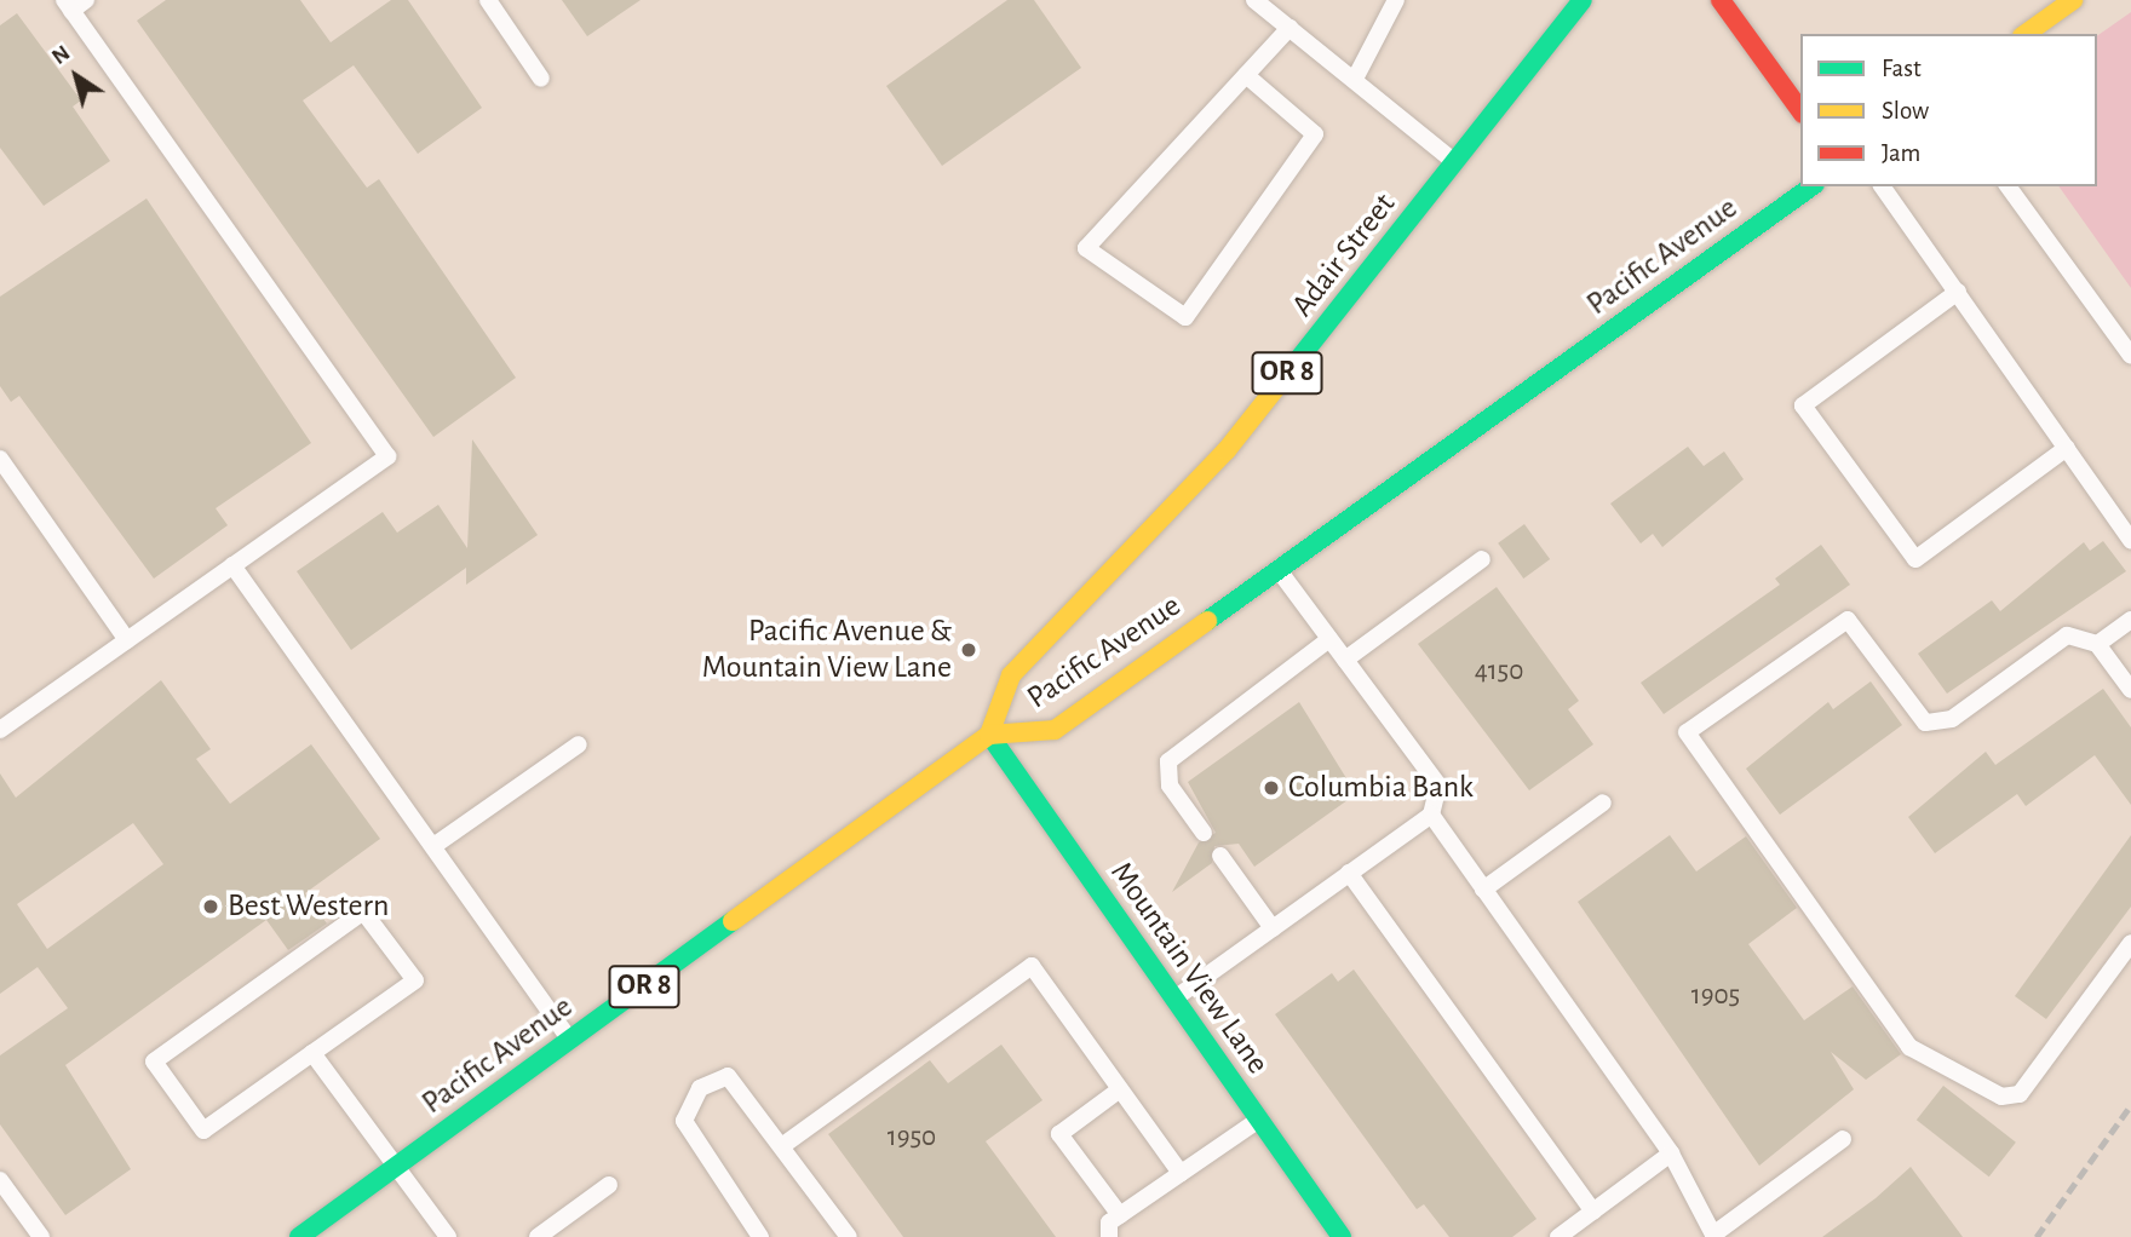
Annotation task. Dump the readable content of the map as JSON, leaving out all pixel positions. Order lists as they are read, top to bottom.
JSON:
{
  "streets": {
    "main road": [
      "Adair Street",
      "Pacific Avenue",
      "OR 8",
      "Mountain View Lane"
    ]
  },
  "crossings": [
    ["Adair Street", "Pacific Avenue"],
    ["Adair Street", "Mountain View Lane"],
    ["Pacific Avenue", "Mountain View Lane"]
  ],
  "places": ["Pacific Avenue & Mountain View Lane", "Columbia Bank", "Best Western"],
  "house_numbers": ["4150", "1905", "1950"],
  "legend": ["Fast", "Slow", "Jam"],
  "north": "top left"
}
